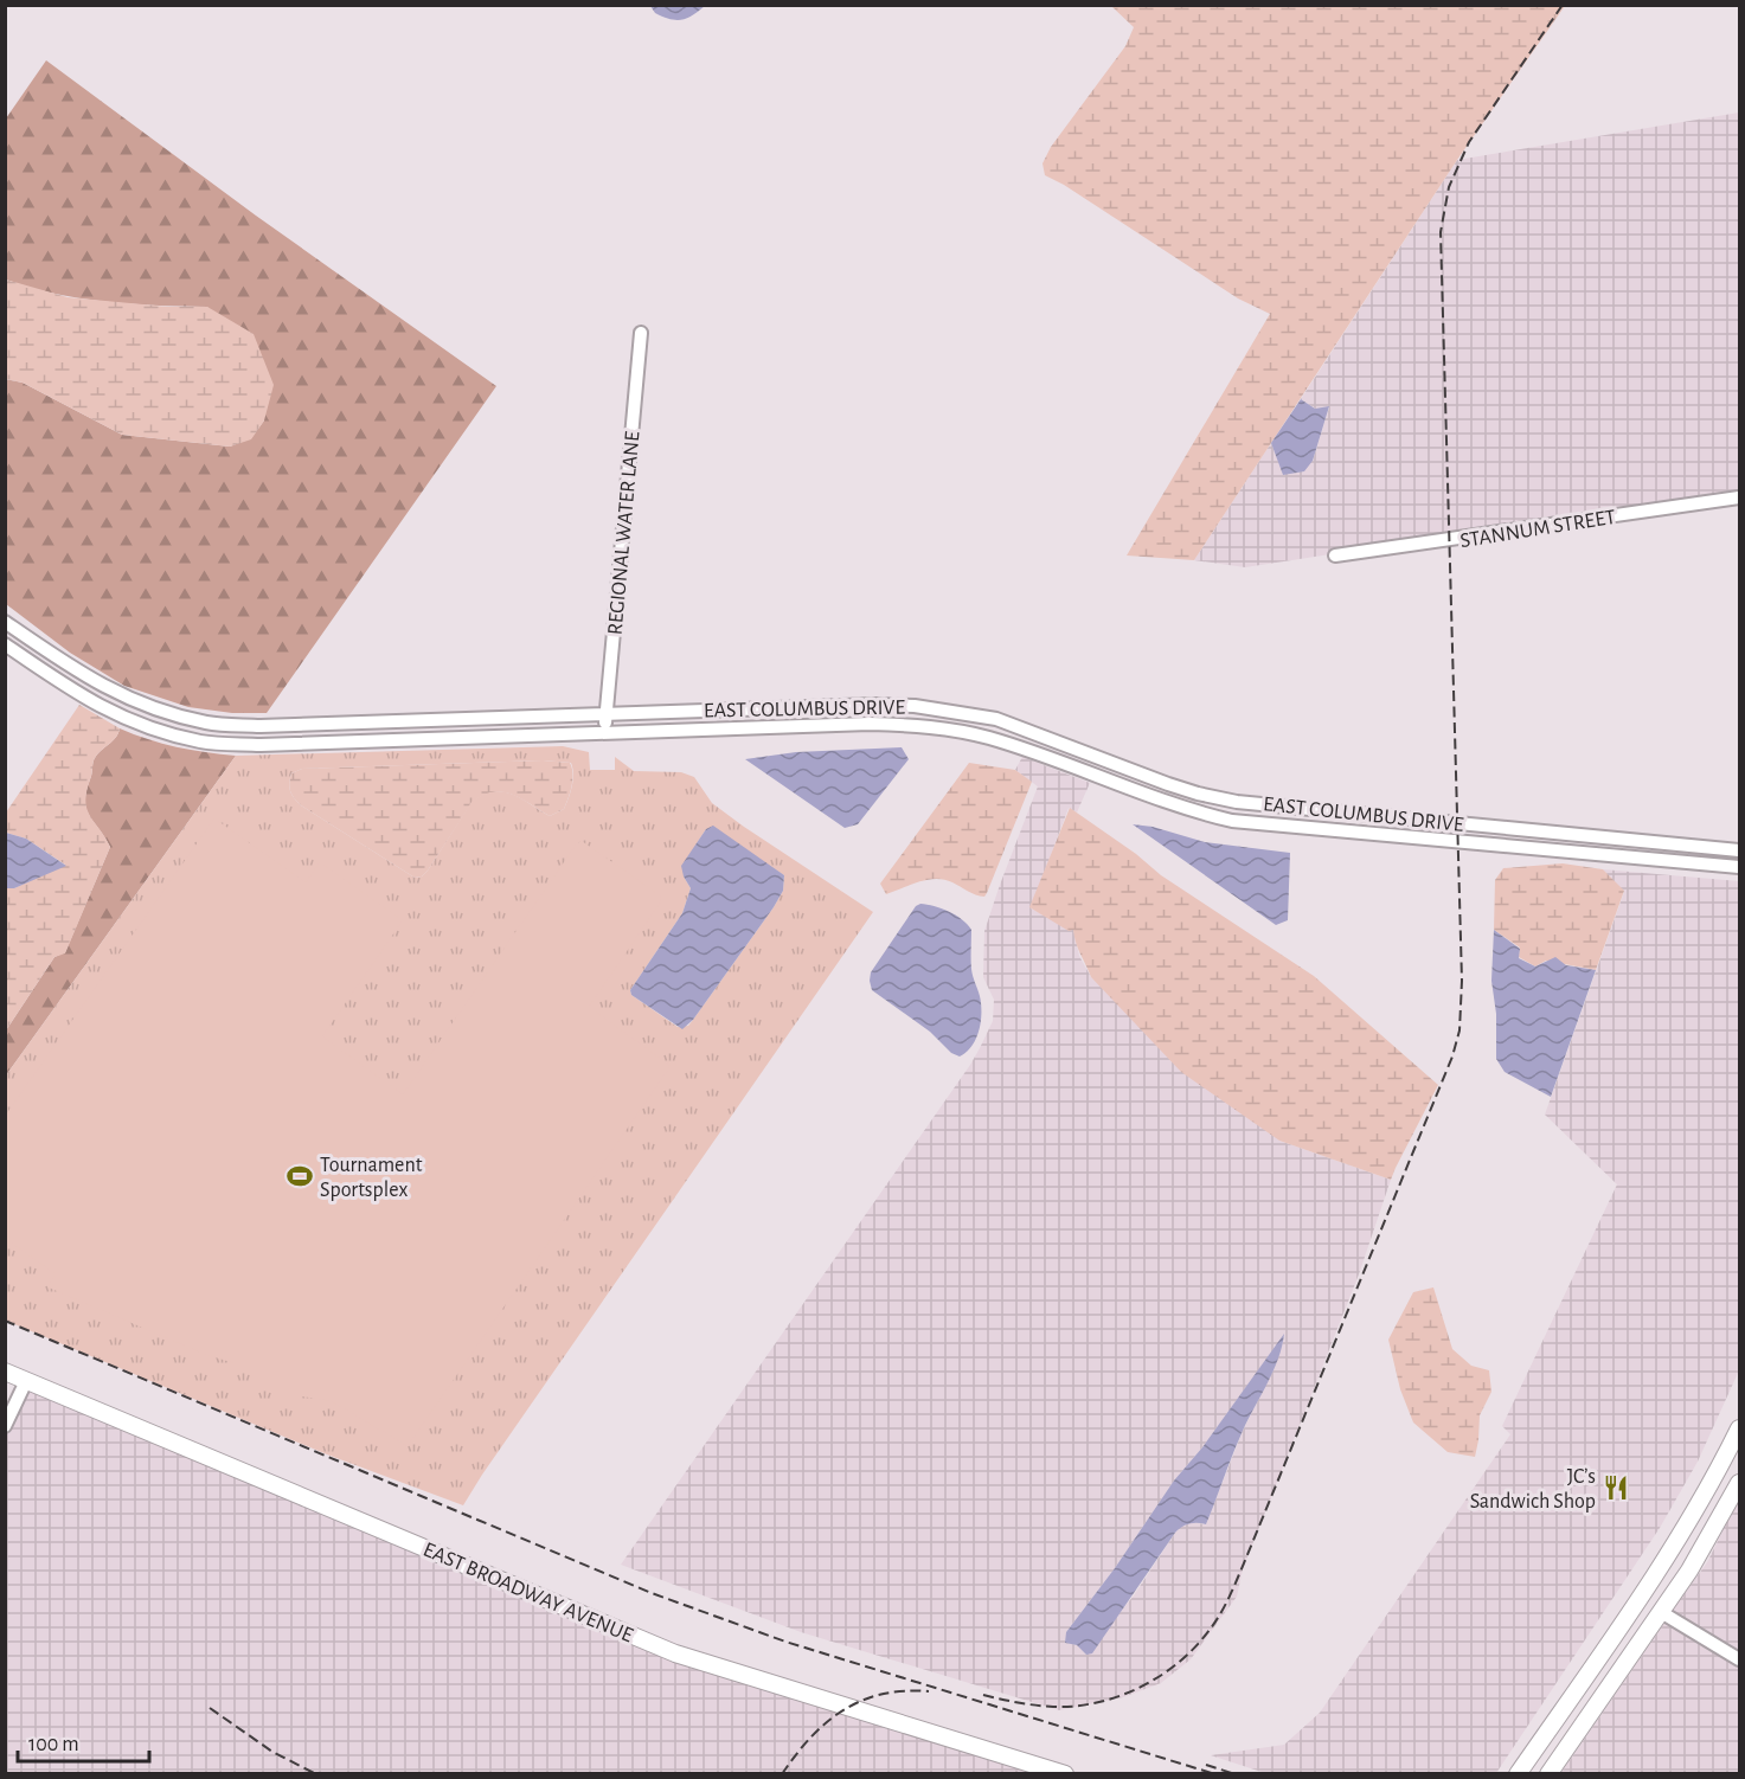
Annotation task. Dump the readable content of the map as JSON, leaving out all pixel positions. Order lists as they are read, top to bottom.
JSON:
{
  "streets": {
    "main road": ["EAST BROADWAY AVENUE"],
    "street": ["STANNUM STREET", "REGIONAL WATER LANE", "EAST COLUMBUS DRIVE"]
  },
  "crossings": [
    ["REGIONAL WATER LANE", "EAST COLUMBUS DRIVE"]
  ],
  "places": {
    "sports": ["Tournament Sportsplex"],
    "restaurant": ["JC’s Sandwich Shop"]
  },
  "scale_bar": "100 m"
}
